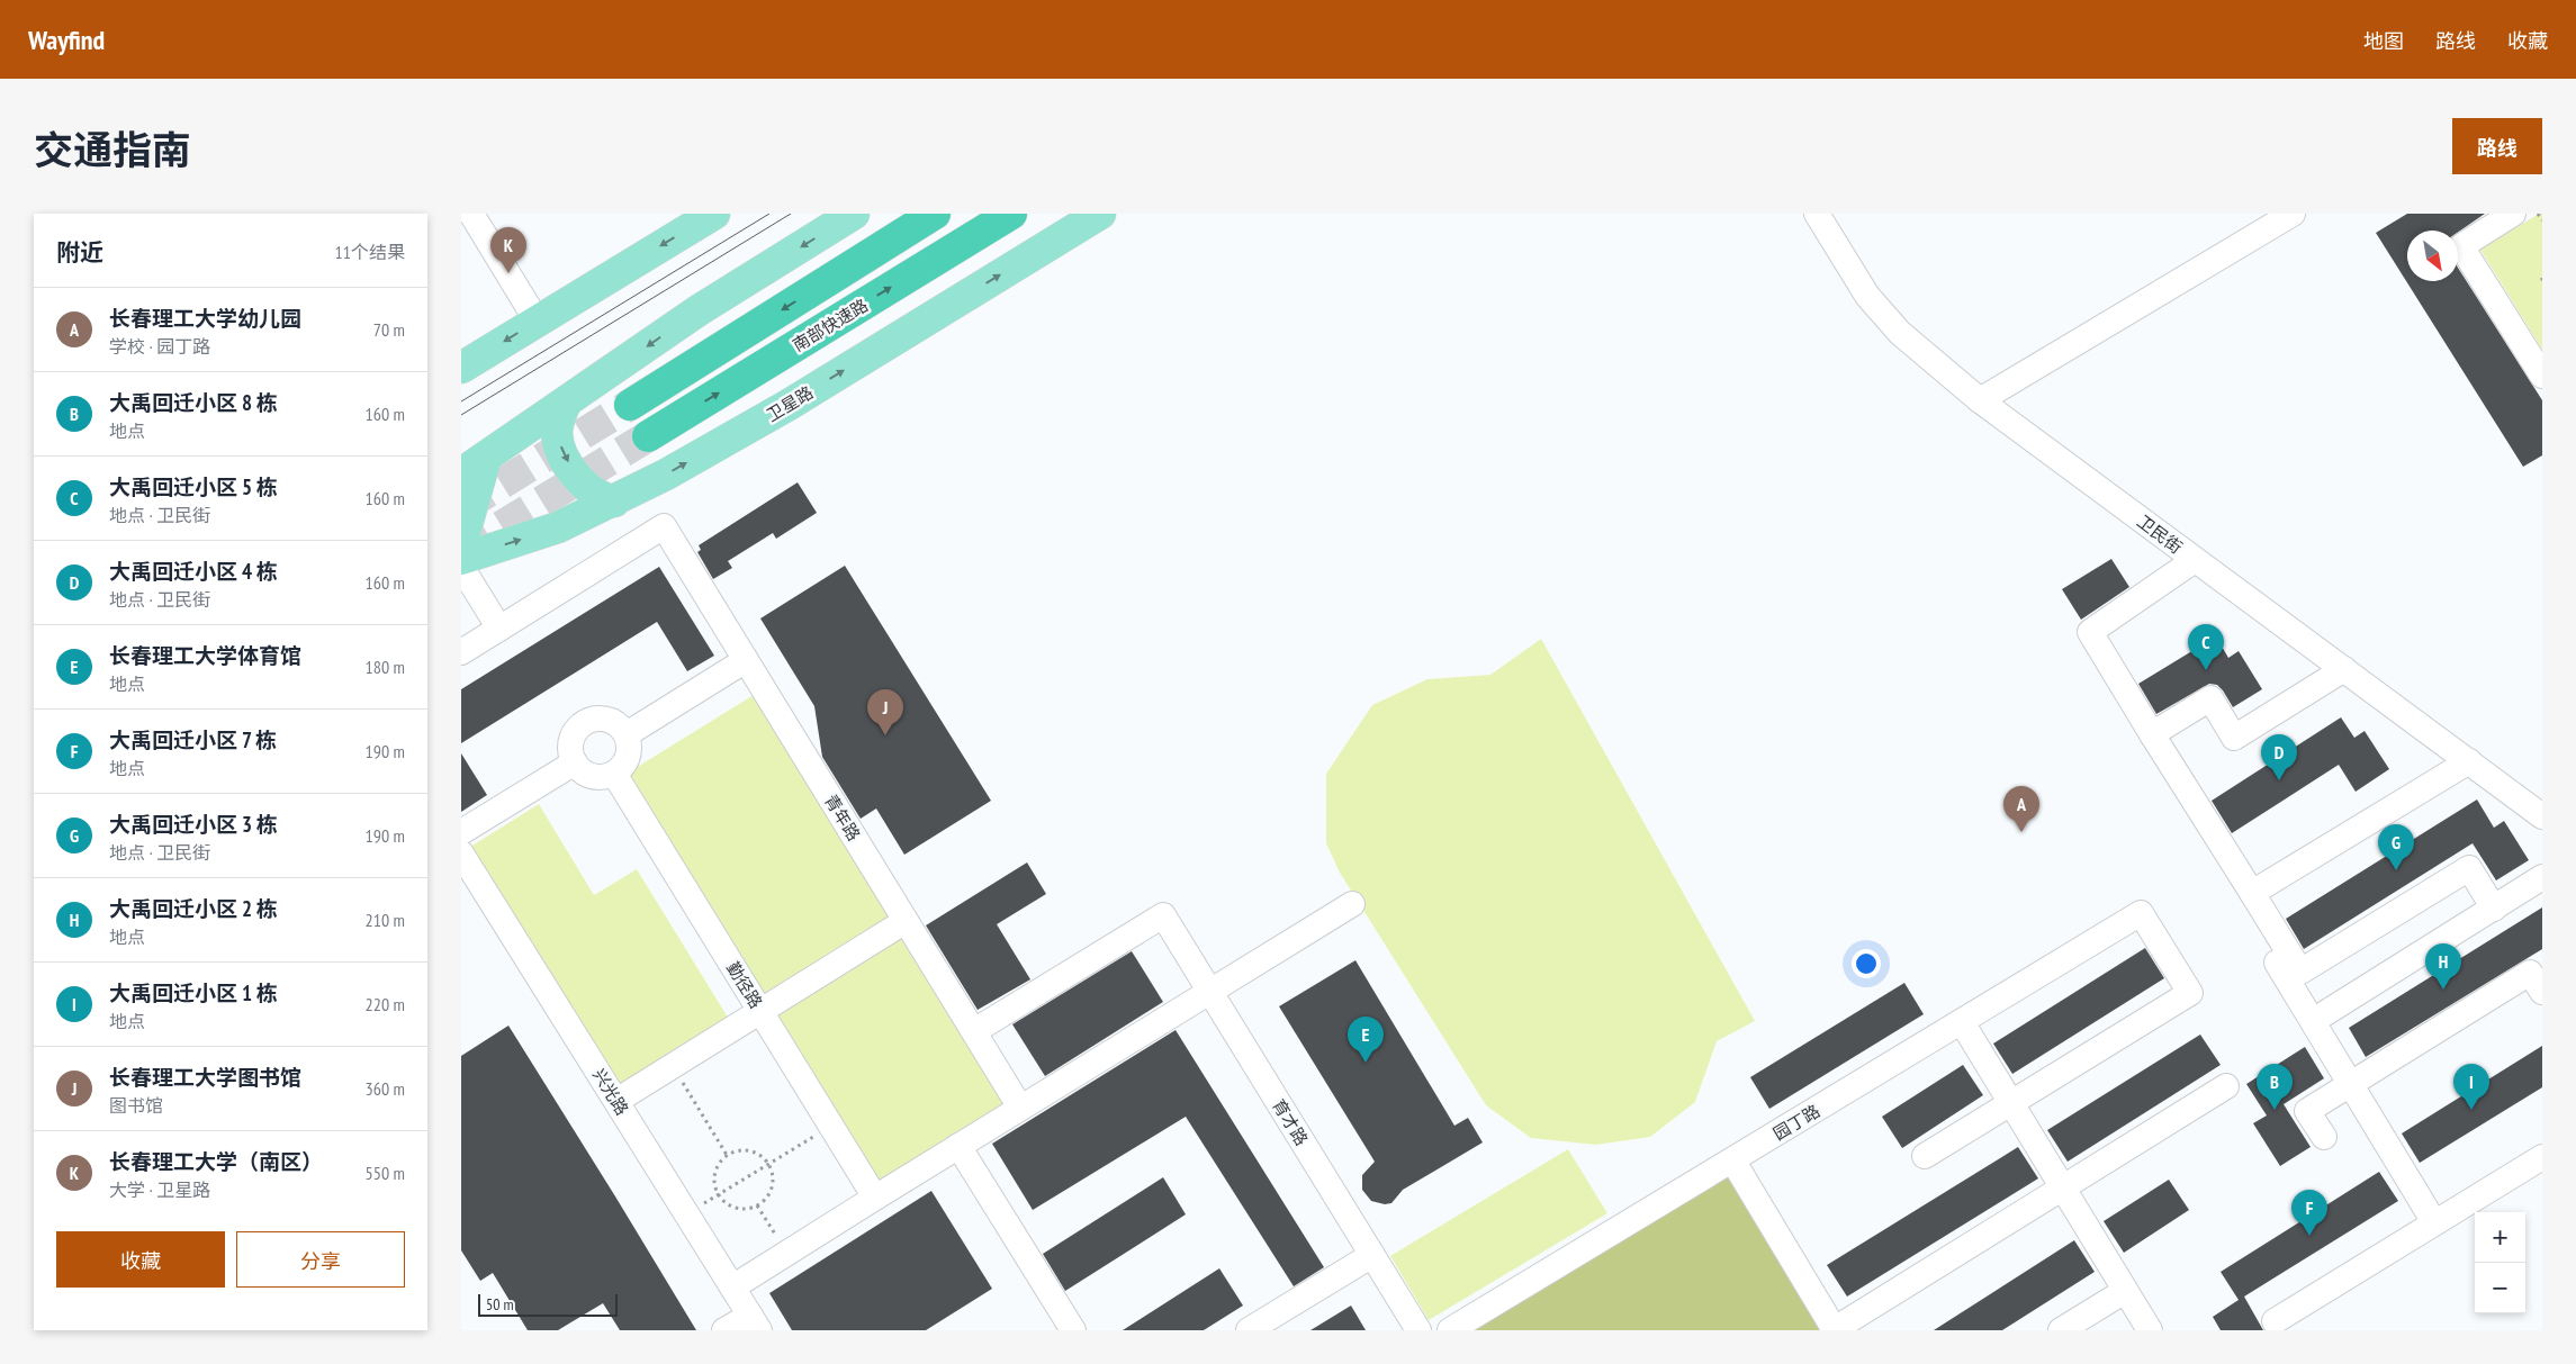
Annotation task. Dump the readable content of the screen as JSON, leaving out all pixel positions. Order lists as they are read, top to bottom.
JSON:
{
  "streets": {
    "highway": ["南部快速路"],
    "main road": ["卫星路"],
    "street": [
      "卫民街",
      "青年路",
      "勤径路",
      "兴光路",
      "育才路",
      "园丁路"
    ]
  },
  "crossings": [
    ["青年路", "育才路"]
  ],
  "scale_bar": "50 m",
  "north": "bottom right",
  "page": {
    "header": "Wayfind",
    "nav": ["地图", "路线", "收藏"],
    "title": "交通指南",
    "buttons": [
      "路线",
      ["收藏", "分享"]
    ],
    "heading": ["附近", "11个结果"],
    "pins": [
      "K",
      "C",
      "J",
      "D",
      "A",
      "G",
      "H",
      "E",
      "B",
      "I",
      "F"
    ],
    "list": [
      {
        "mark": "A",
        "name": "长春理工大学幼儿园",
        "note": "学校 · 园丁路",
        "value": "70 m"
      },
      {
        "mark": "B",
        "name": "大禹回迁小区 8 栋",
        "note": "地点",
        "value": "160 m"
      },
      {
        "mark": "C",
        "name": "大禹回迁小区 5 栋",
        "note": "地点 · 卫民街",
        "value": "160 m"
      },
      {
        "mark": "D",
        "name": "大禹回迁小区 4 栋",
        "note": "地点 · 卫民街",
        "value": "160 m"
      },
      {
        "mark": "E",
        "name": "长春理工大学体育馆",
        "note": "地点",
        "value": "180 m"
      },
      {
        "mark": "F",
        "name": "大禹回迁小区 7 栋",
        "note": "地点",
        "value": "190 m"
      },
      {
        "mark": "G",
        "name": "大禹回迁小区 3 栋",
        "note": "地点 · 卫民街",
        "value": "190 m"
      },
      {
        "mark": "H",
        "name": "大禹回迁小区 2 栋",
        "note": "地点",
        "value": "210 m"
      },
      {
        "mark": "I",
        "name": "大禹回迁小区 1 栋",
        "note": "地点",
        "value": "220 m"
      },
      {
        "mark": "J",
        "name": "长春理工大学图书馆",
        "note": "图书馆",
        "value": "360 m"
      },
      {
        "mark": "K",
        "name": "长春理工大学（南区）",
        "note": "大学 · 卫星路",
        "value": "550 m"
      }
    ],
    "map_buttons": ["+", "−"],
    "scale": "50 m"
  }
}
